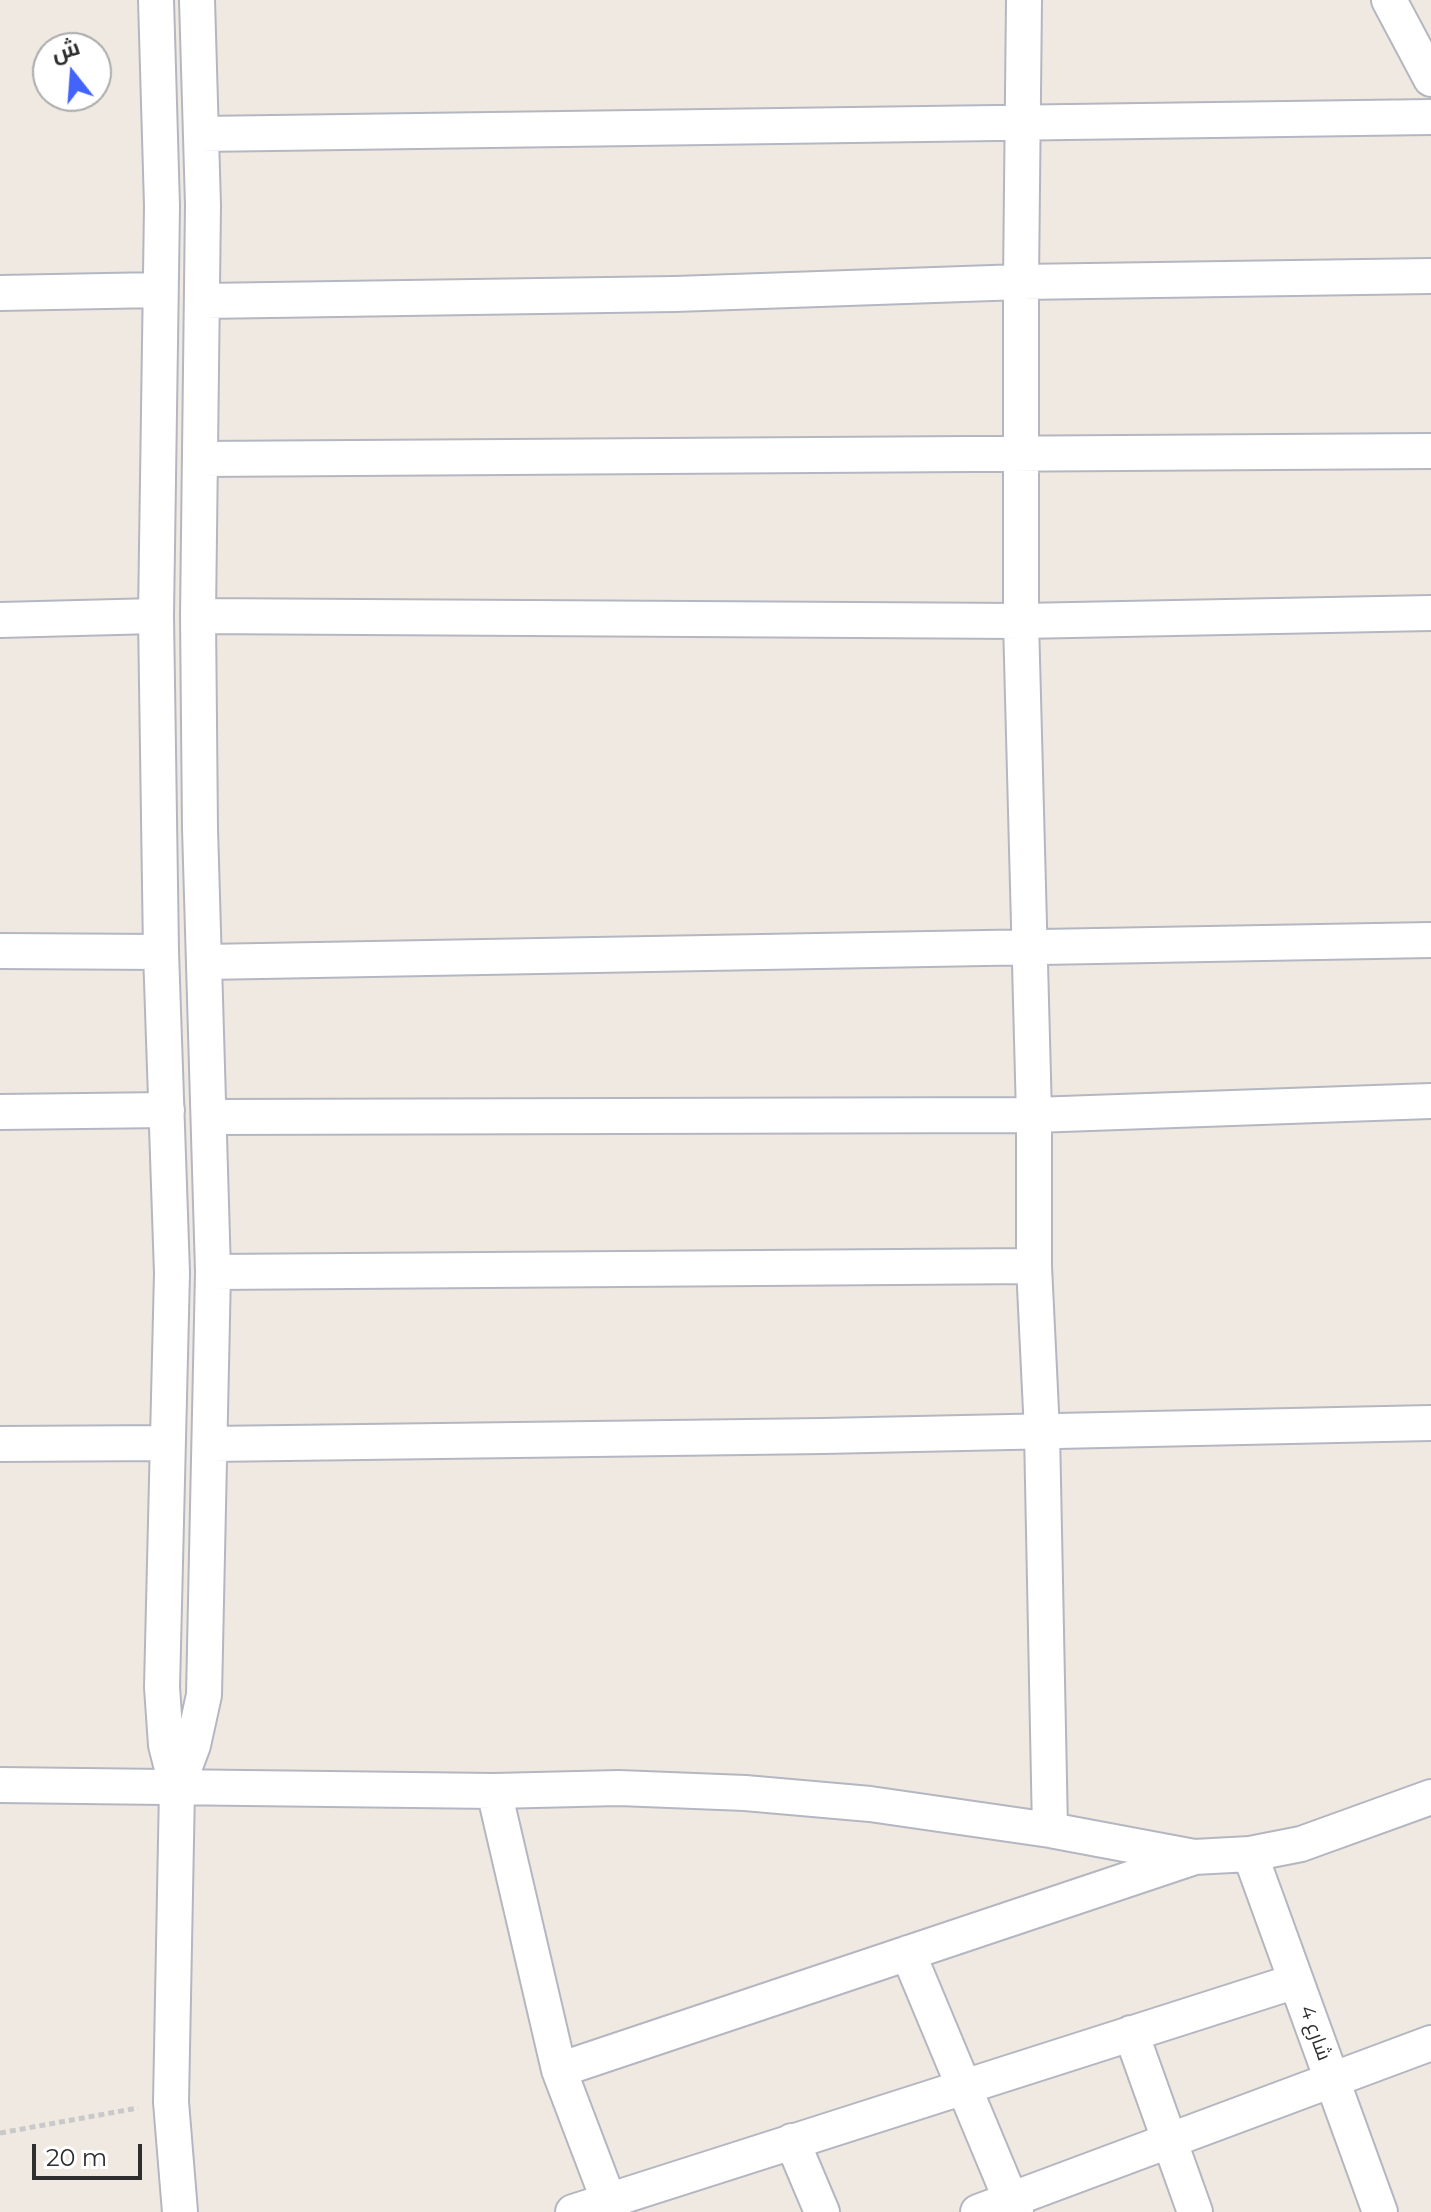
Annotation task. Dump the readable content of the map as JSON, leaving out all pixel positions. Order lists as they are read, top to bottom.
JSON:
{
  "streets": {
    "street": ["شارع 4"]
  },
  "scale_bar": "20 m",
  "north": "top"
}
